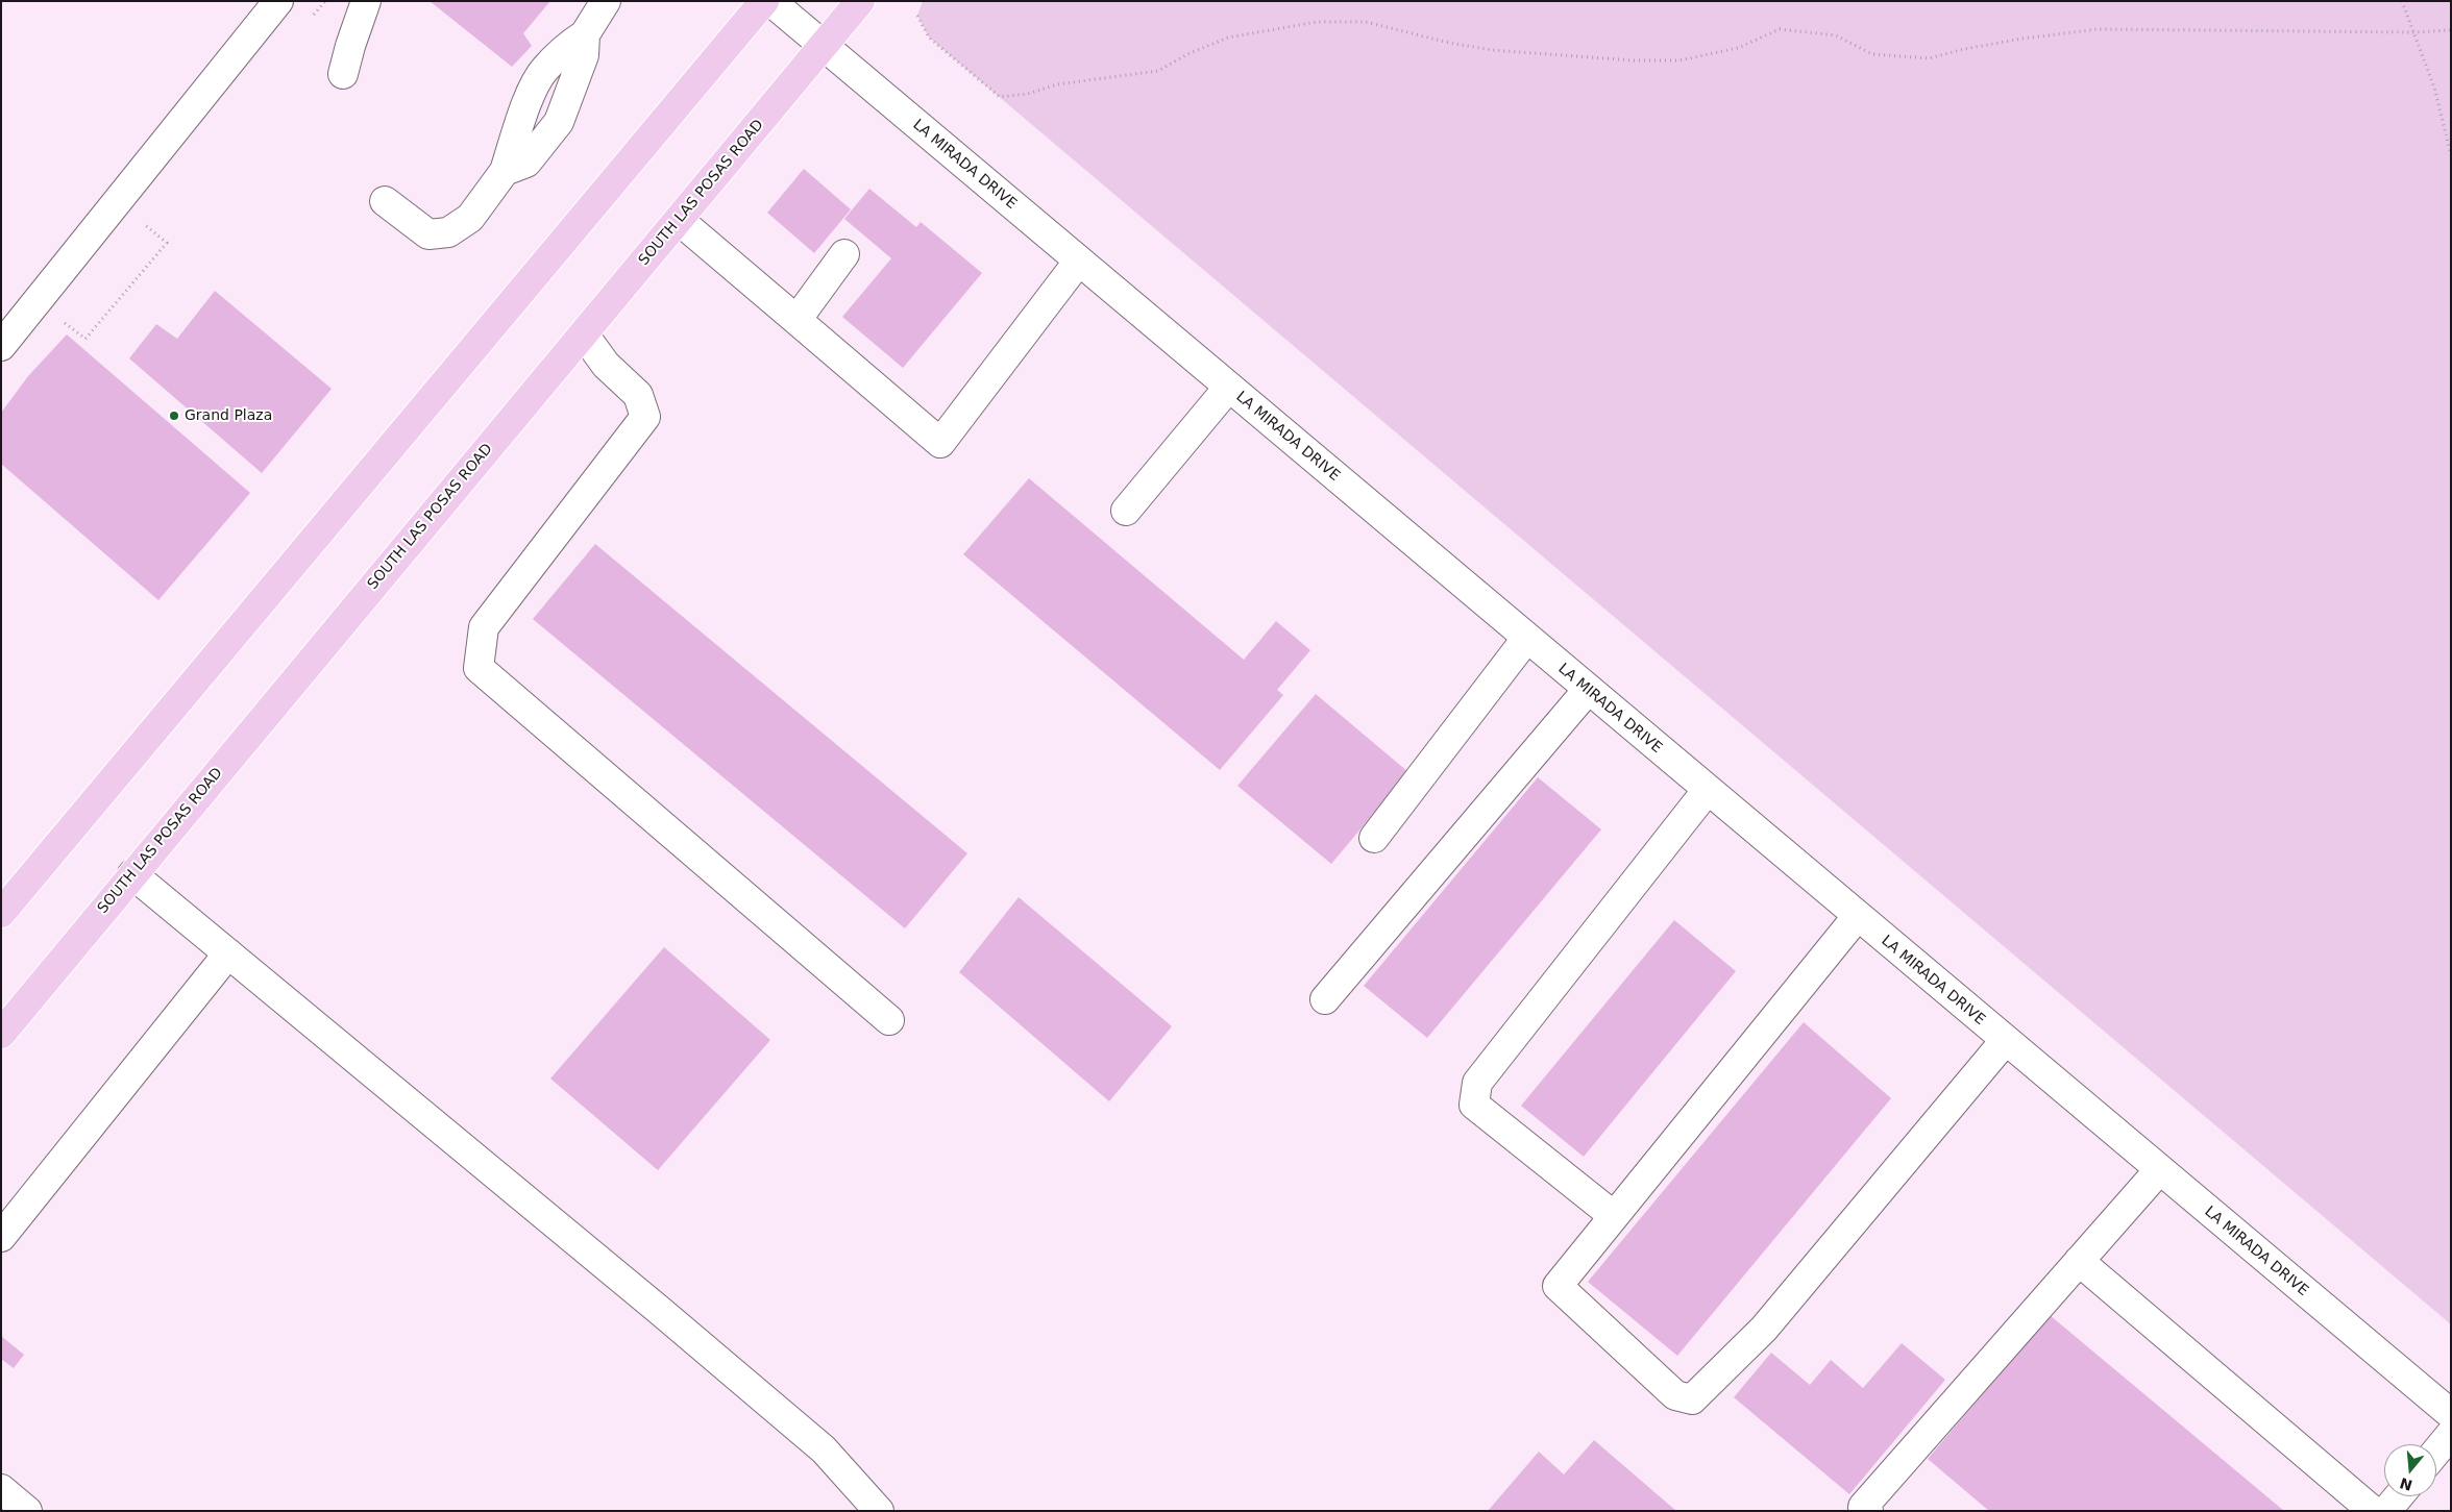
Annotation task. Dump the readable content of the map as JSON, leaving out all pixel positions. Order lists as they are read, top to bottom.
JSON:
{
  "streets": {
    "main road": ["SOUTH LAS POSAS ROAD"],
    "street": ["LA MIRADA DRIVE"]
  },
  "crossings": [
    ["LA MIRADA DRIVE", "SOUTH LAS POSAS ROAD"]
  ],
  "places": ["Grand Plaza"],
  "north": "bottom"
}
